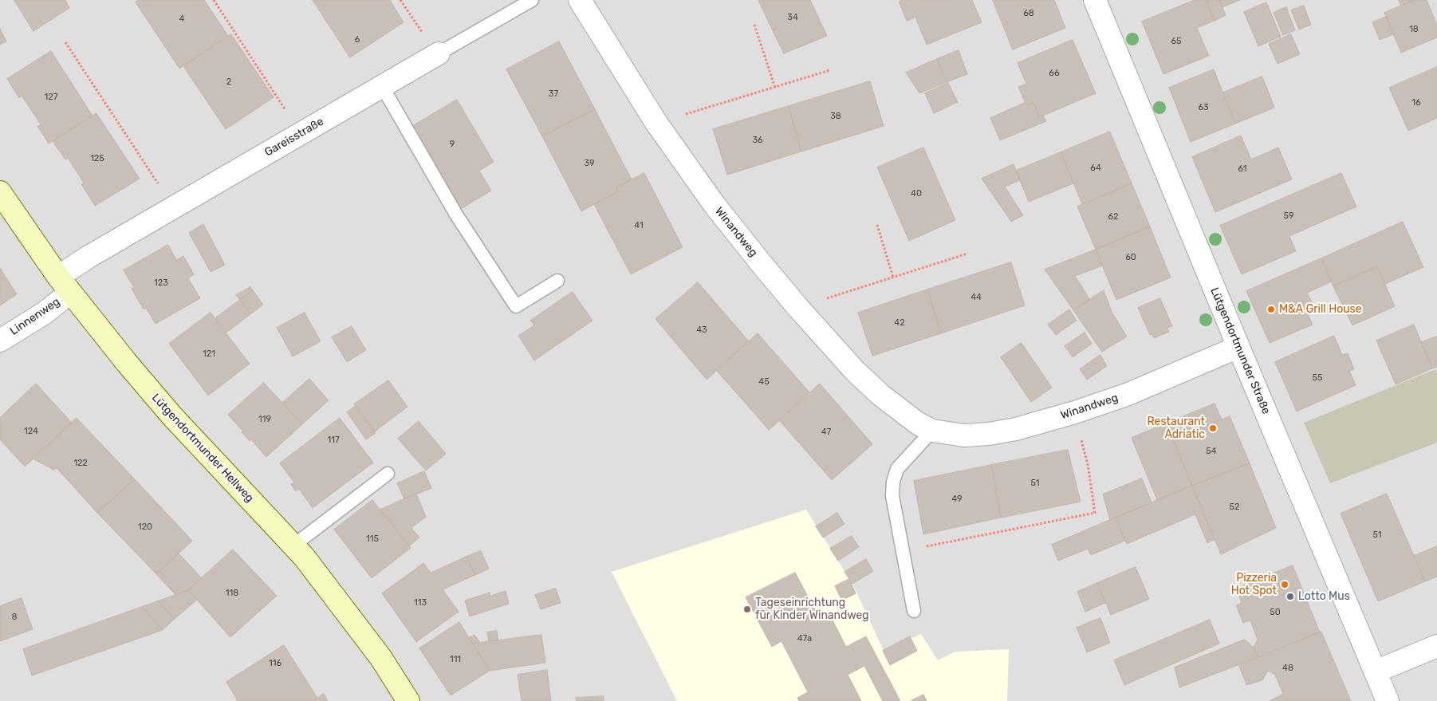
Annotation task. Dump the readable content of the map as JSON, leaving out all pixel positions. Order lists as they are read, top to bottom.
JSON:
{
  "streets": {
    "main road": ["Lütgendortmunder Hellweg"],
    "street": [
      "Gareisstraße",
      "Winandweg",
      "Linnenweg",
      "Lütgendortmunder Straße"
    ]
  },
  "crossings": [
    ["Gareisstraße", "Linnenweg"],
    ["Gareisstraße", "Lütgendortmunder Hellweg"],
    ["Winandweg", "Lütgendortmunder Straße"],
    ["Linnenweg", "Lütgendortmunder Hellweg"]
  ],
  "places": [
    "M&A Grill House",
    "Restaurant Adriatic",
    "Pizzeria Hot Spot",
    "Lotto Mus",
    "Tageseinrichtung für Kinder Winandweg"
  ],
  "house_numbers": [
    "68",
    "34",
    "4",
    "18",
    "6",
    "65",
    "66",
    "2",
    "37",
    "127",
    "16",
    "63",
    "38",
    "36",
    "9",
    "125",
    "39",
    "64",
    "61",
    "40",
    "59",
    "62",
    "41",
    "60",
    "123",
    "44",
    "42",
    "43",
    "121",
    "55",
    "45",
    "119",
    "124",
    "47",
    "117",
    "54",
    "122",
    "51",
    "49",
    "52",
    "120",
    "51",
    "115",
    "118",
    "113",
    "50",
    "8",
    "47a",
    "111",
    "116",
    "48"
  ]
}
